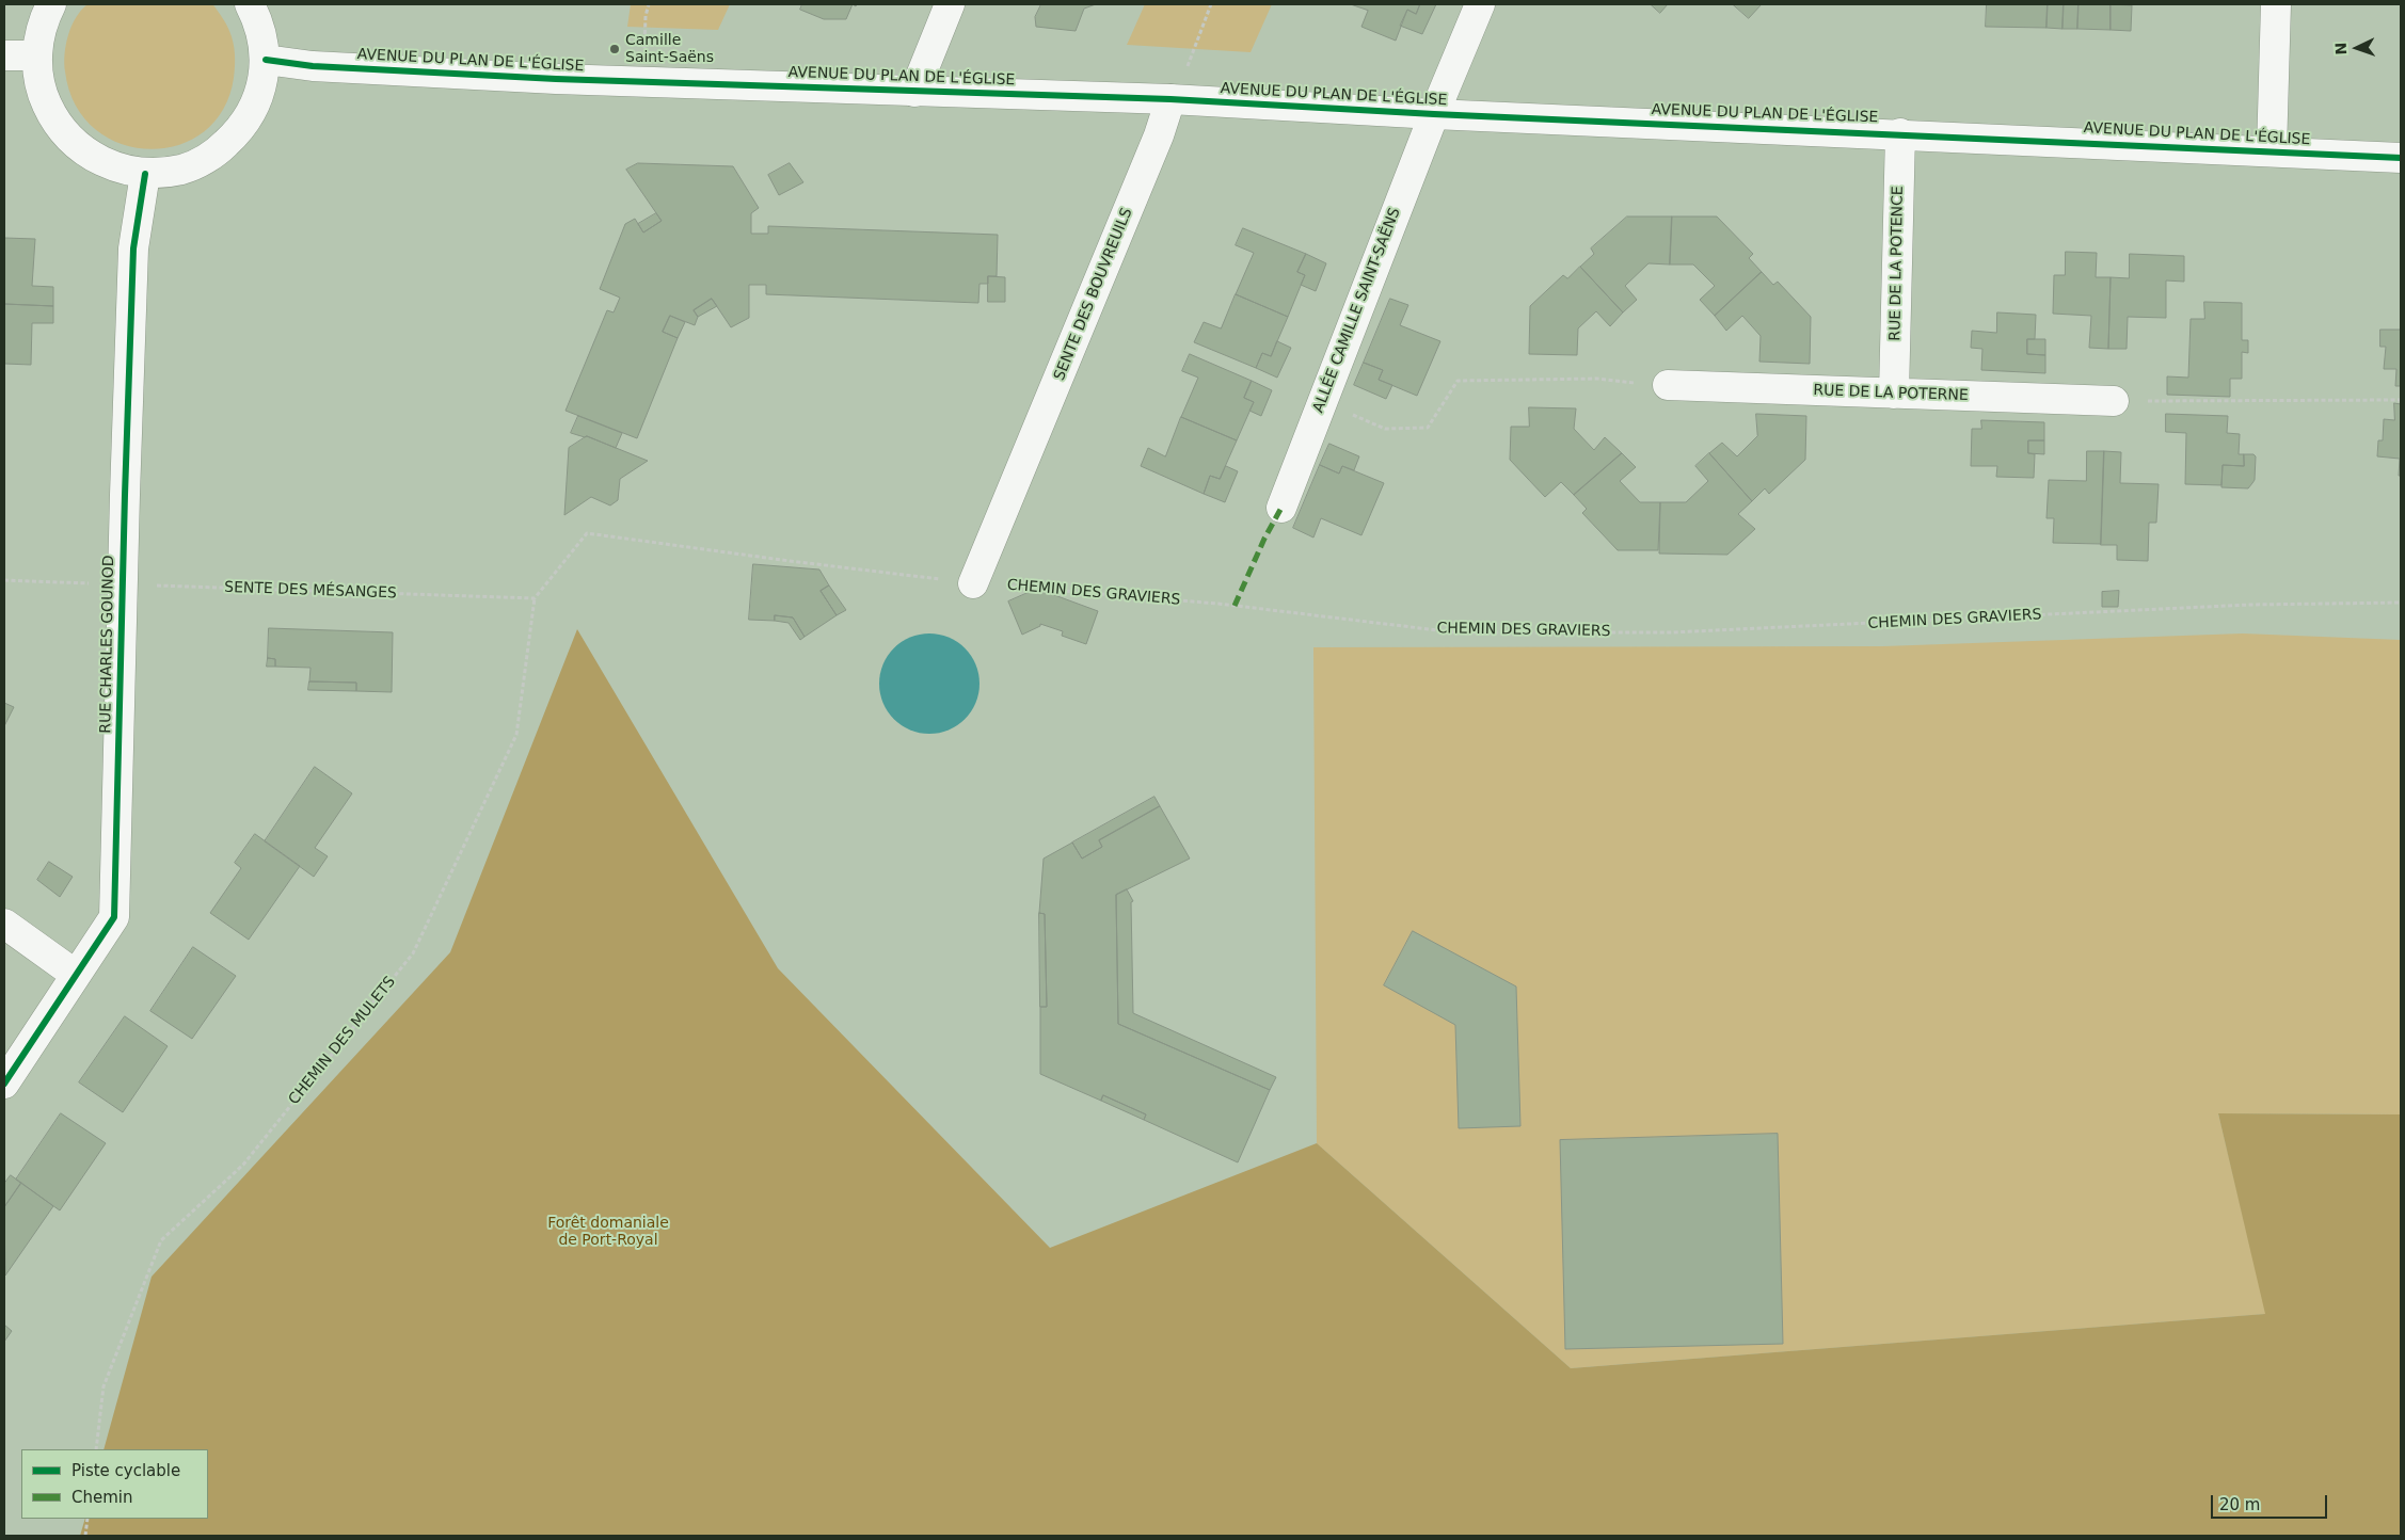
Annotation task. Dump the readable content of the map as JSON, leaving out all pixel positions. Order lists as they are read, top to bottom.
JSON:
{
  "streets": {
    "street": [
      "AVENUE DU PLAN DE L'ÉGLISE",
      "RUE DE LA POTENCE",
      "SENTE DES BOUVREUILS",
      "ALLÉE CAMILLE SAINT-SAËNS",
      "RUE DE LA POTERNE",
      "RUE CHARLES GOUNOD"
    ],
    "path": ["SENTE DES MÉSANGES", "CHEMIN DES GRAVIERS", "CHEMIN DES MULETS"]
  },
  "crossings": [
    ["AVENUE DU PLAN DE L'ÉGLISE", "RUE DE LA POTENCE"],
    ["AVENUE DU PLAN DE L'ÉGLISE", "SENTE DES BOUVREUILS"],
    ["AVENUE DU PLAN DE L'ÉGLISE", "ALLÉE CAMILLE SAINT-SAËNS"],
    ["RUE DE LA POTENCE", "RUE DE LA POTERNE"],
    ["SENTE DES BOUVREUILS", "CHEMIN DES GRAVIERS"],
    ["SENTE DES MÉSANGES", "CHEMIN DES GRAVIERS"],
    ["SENTE DES MÉSANGES", "RUE CHARLES GOUNOD"],
    ["SENTE DES MÉSANGES", "CHEMIN DES MULETS"],
    ["CHEMIN DES GRAVIERS", "CHEMIN DES MULETS"]
  ],
  "parks": ["Forêt domaniale de Port-Royal"],
  "places": ["Camille Saint-Saëns"],
  "legend": ["Piste cyclable", "Chemin"],
  "scale_bar": "20 m",
  "north": "left"
}
